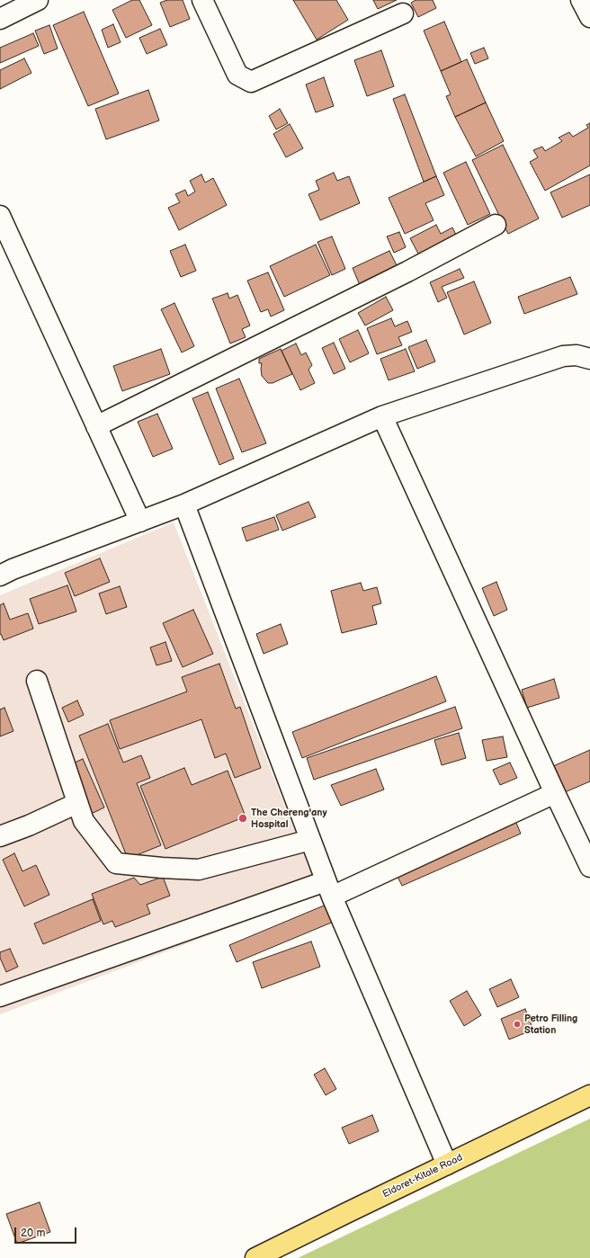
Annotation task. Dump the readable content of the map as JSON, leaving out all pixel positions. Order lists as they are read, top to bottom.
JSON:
{
  "streets": {
    "highway": ["Eldoret-Kitale Road"]
  },
  "places": ["The Chereng'any Hospital", "Petro Filling Station"],
  "scale_bar": "20 m"
}
